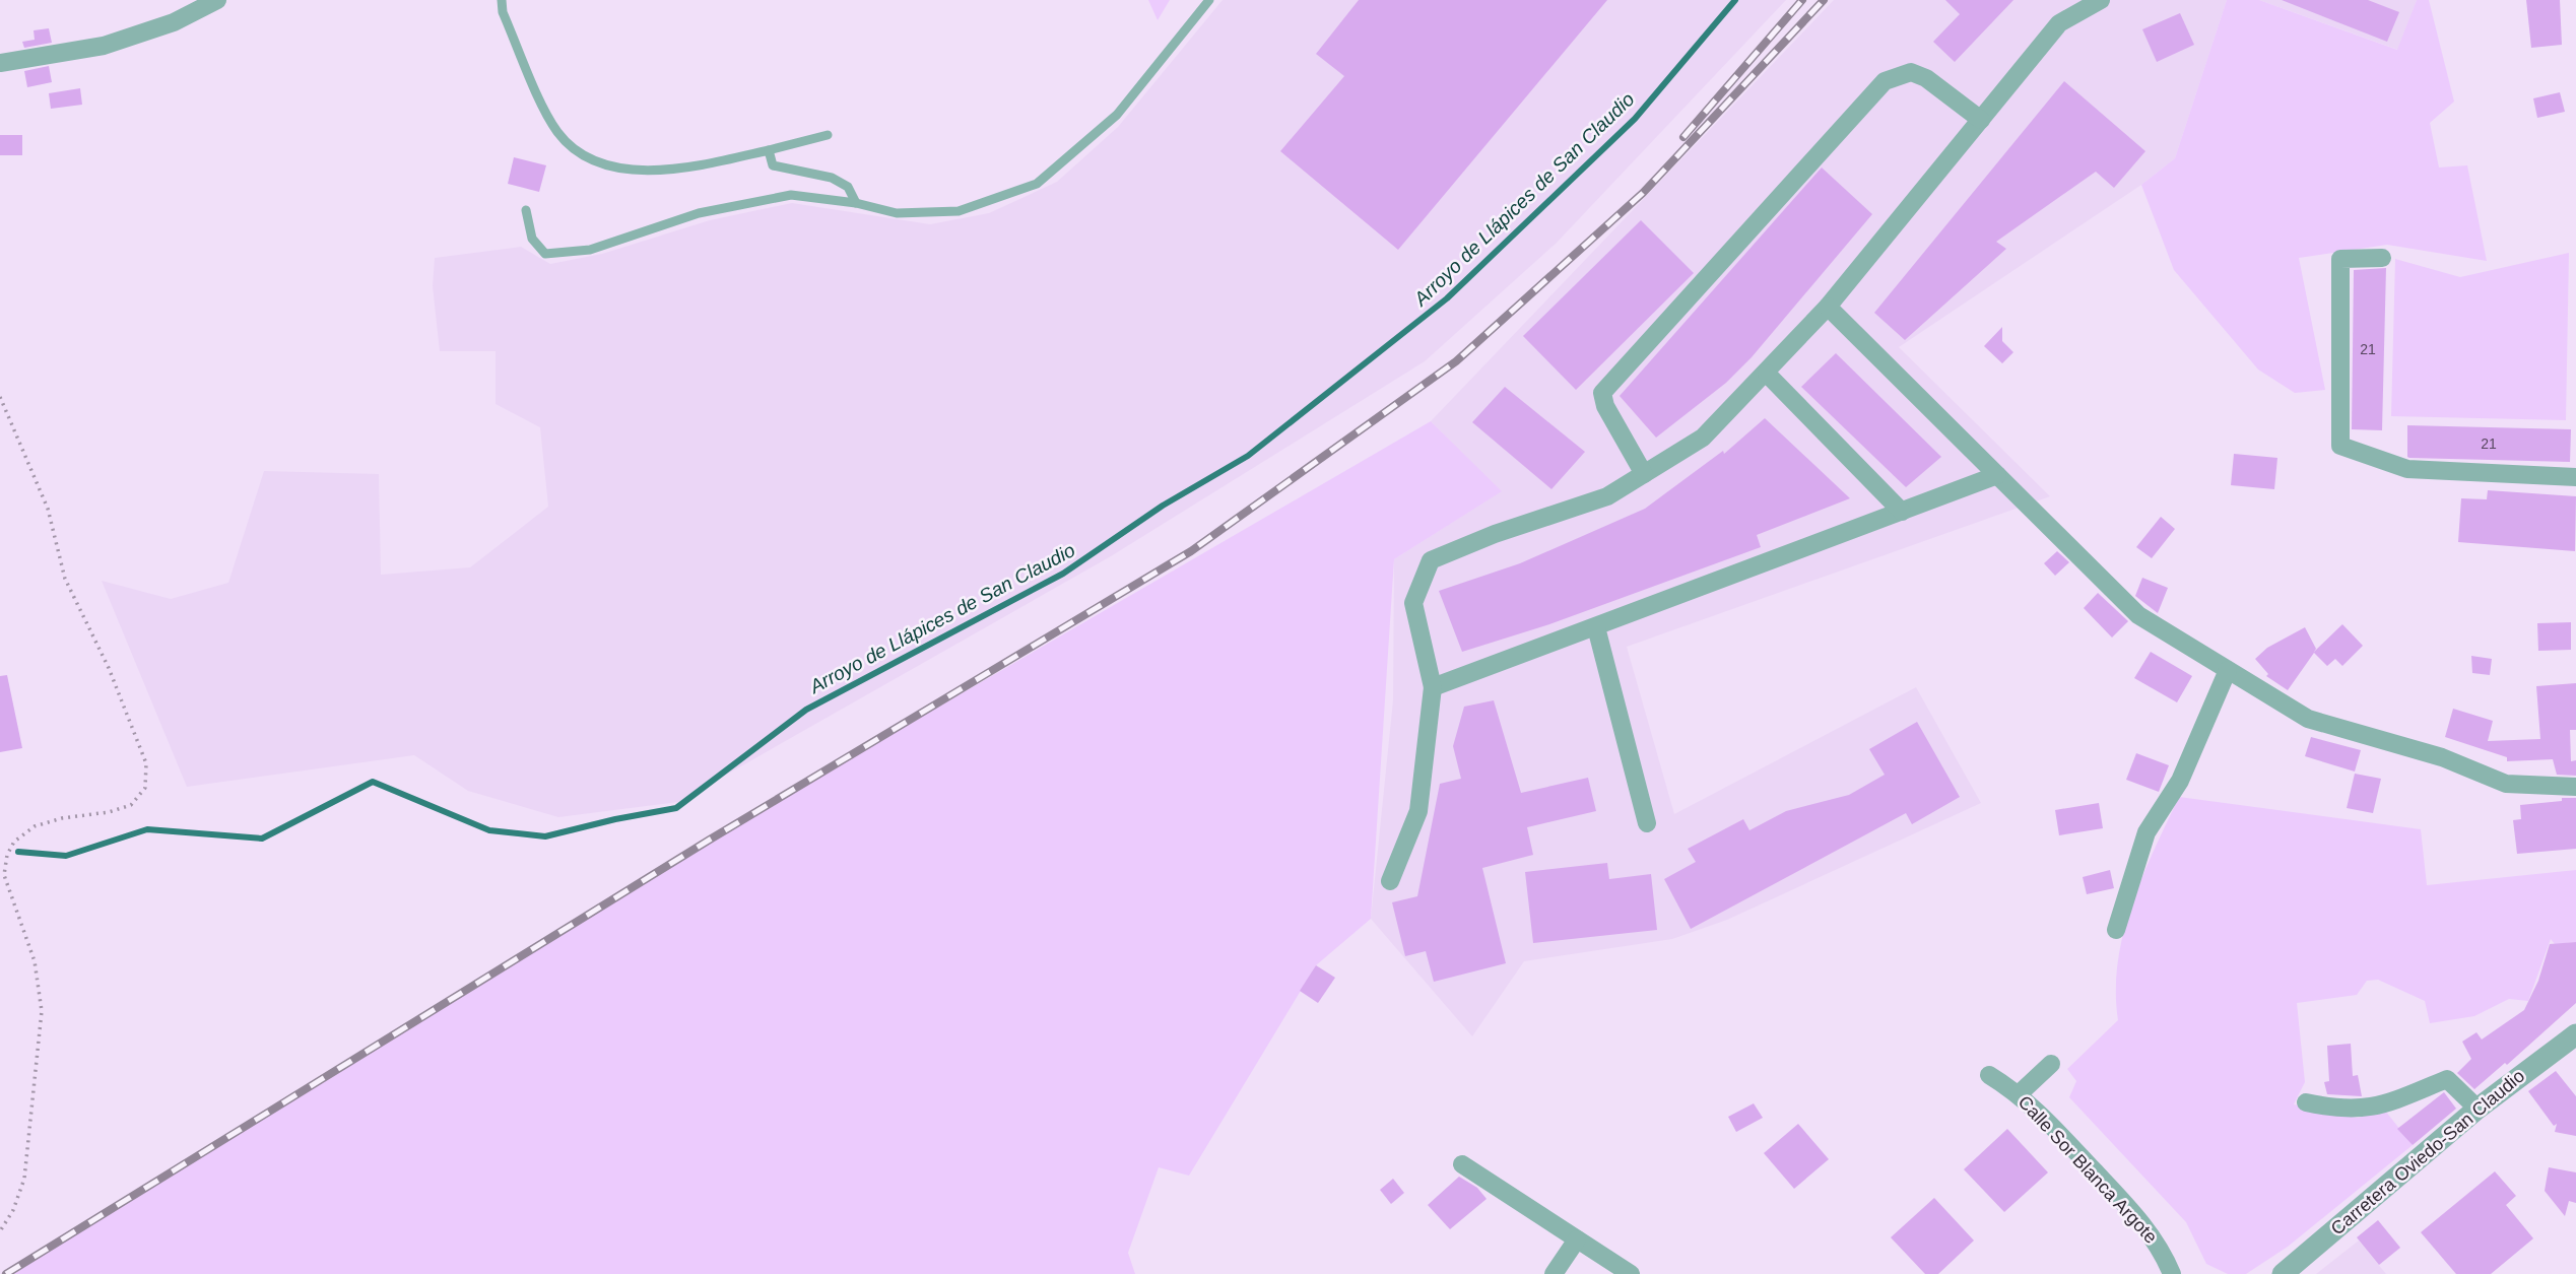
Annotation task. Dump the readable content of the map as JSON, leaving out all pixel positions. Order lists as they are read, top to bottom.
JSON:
{
  "streets": {
    "street": ["Carretera Oviedo-San Claudio", "Calle Sor Blanca Argote"]
  },
  "water": ["Arroyo de Llápices de San Claudio"],
  "house_numbers": ["21", "21"]
}
